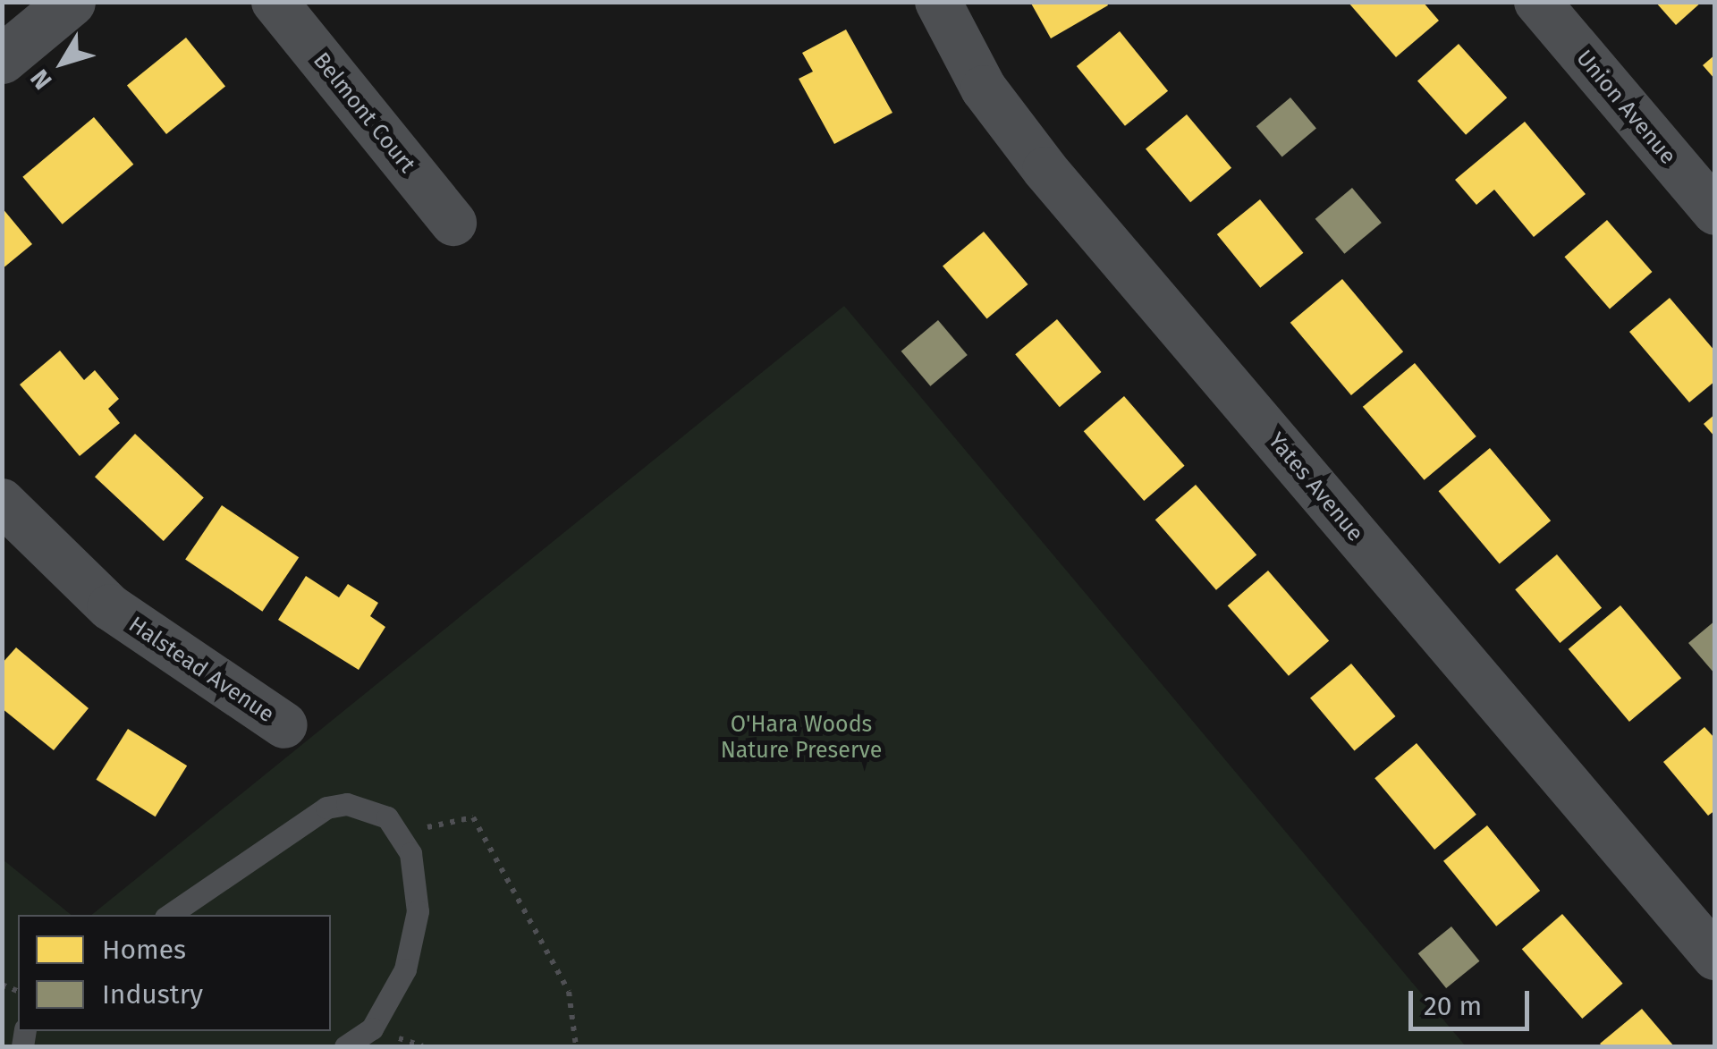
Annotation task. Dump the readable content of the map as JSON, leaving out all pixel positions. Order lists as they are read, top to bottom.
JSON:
{
  "streets": {
    "street": [
      "Union Avenue",
      "Belmont Court",
      "Yates Avenue",
      "Halstead Avenue"
    ]
  },
  "parks": ["O'Hara Woods Nature Preserve"],
  "legend": ["Homes", "Industry"],
  "scale_bar": "20 m",
  "north": "bottom left"
}
